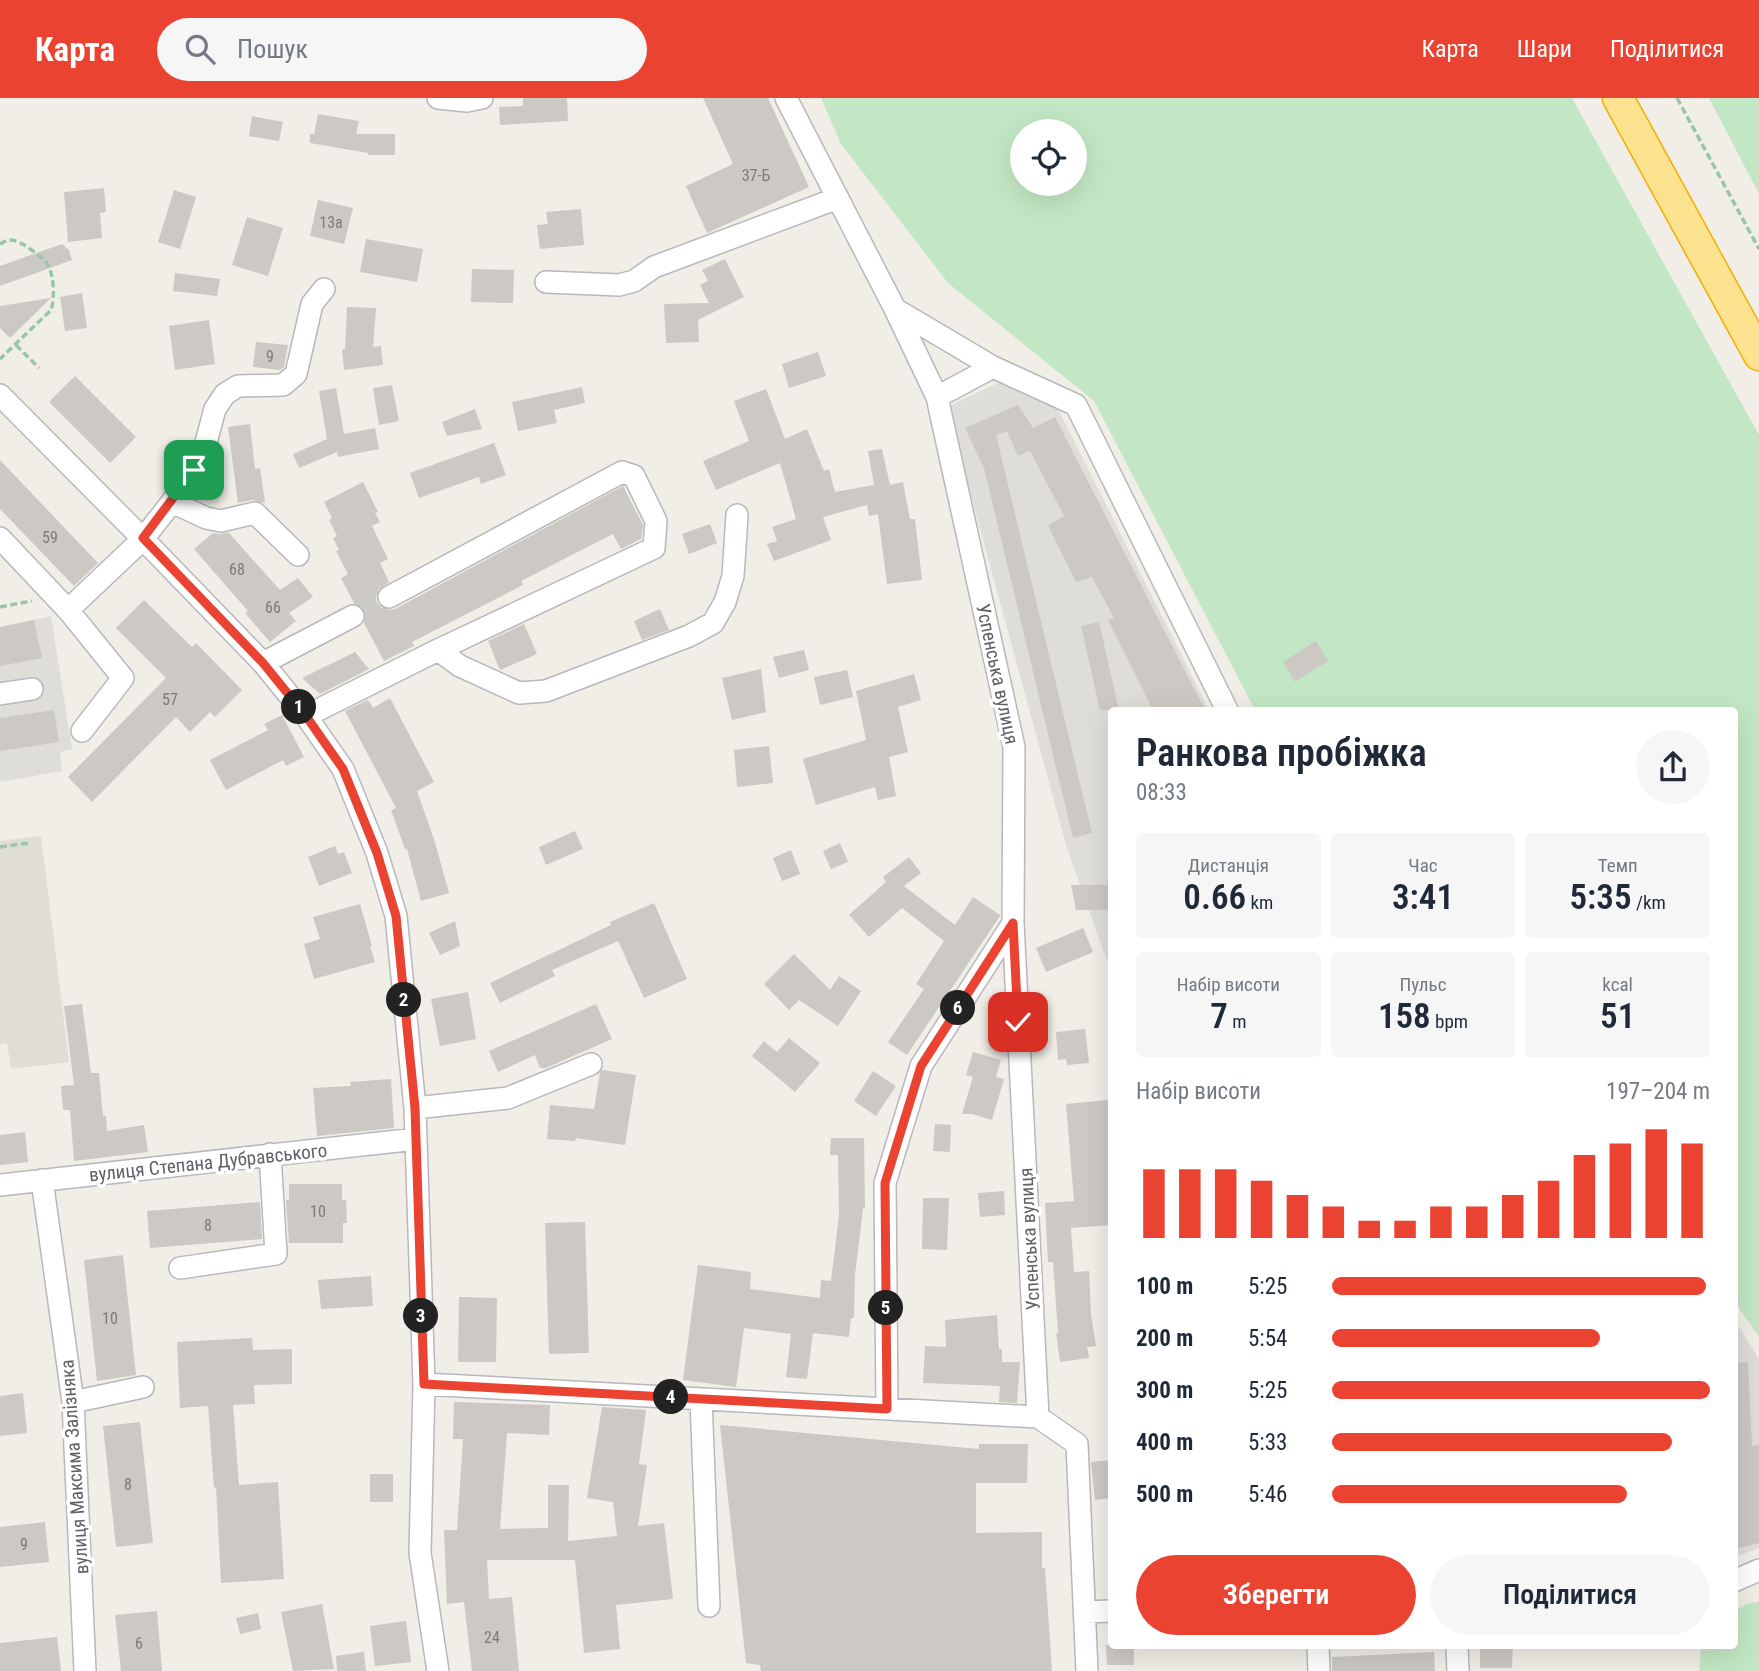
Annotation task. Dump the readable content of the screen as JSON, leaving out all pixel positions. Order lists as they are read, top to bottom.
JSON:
{
  "streets": {
    "street": ["Успенська вулиця", "вулиця Степана Дубравського", "вулиця Максима Залізняка"]
  },
  "crossings": [
    ["вулиця Степана Дубравського", "вулиця Максима Залізняка"]
  ],
  "house_numbers": [
    "37-Б",
    "13а",
    "9",
    "59",
    "68",
    "66",
    "57",
    "10",
    "8",
    "10",
    "8",
    "9",
    "24",
    "6"
  ],
  "page": {
    "header": "Карта",
    "search": "Пошук",
    "nav": ["Карта", "Шари", "Поділитися"],
    "pins": [
      "1",
      "2",
      "6",
      "5",
      "3",
      "4"
    ],
    "heading": ["Ранкова пробіжка", "08:33"],
    "stats": [
      ["Дистанція", "0.66 km"],
      ["Час", "3:41"],
      ["Темп", "5:35 /km"],
      ["Набір висоти", "7 m"],
      ["Пульс", "158 bpm"],
      ["kcal", "51"]
    ],
    "chart": ["Набір висоти", "197–204 m"],
    "list": [
      {
        "name": "100 m",
        "note": "5:25"
      },
      {
        "name": "200 m",
        "note": "5:54"
      },
      {
        "name": "300 m",
        "note": "5:25"
      },
      {
        "name": "400 m",
        "note": "5:33"
      },
      {
        "name": "500 m",
        "note": "5:46"
      }
    ],
    "buttons": ["Зберегти", "Поділитися"]
  }
}
